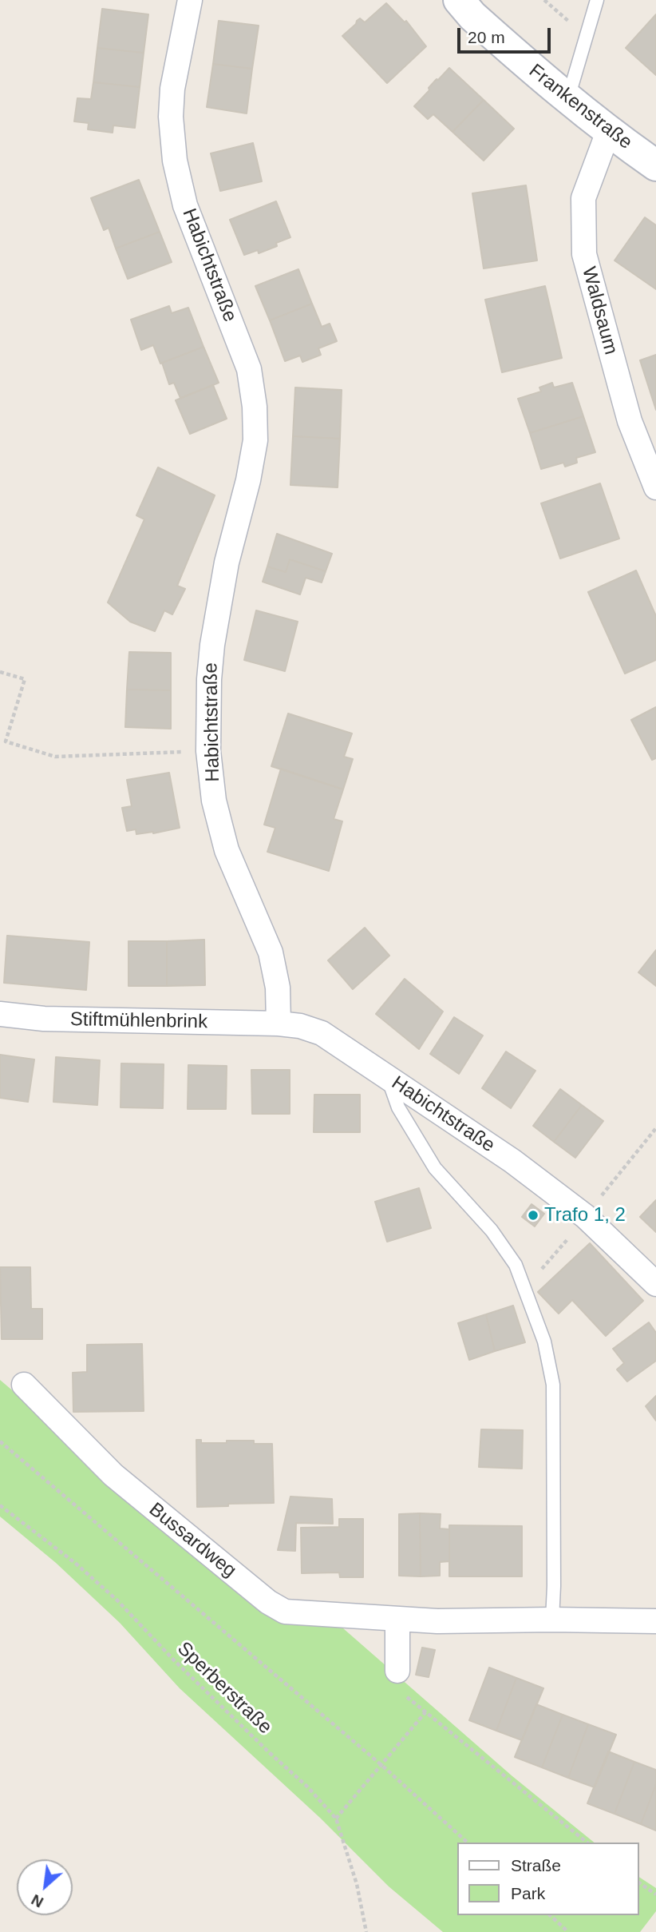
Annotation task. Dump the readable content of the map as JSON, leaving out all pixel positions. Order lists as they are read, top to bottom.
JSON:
{
  "streets": {
    "main road": ["Frankenstraße"],
    "street": [
      "Habichtstraße",
      "Waldsaum",
      "Stiftmühlenbrink",
      "Bussardweg"
    ],
    "path": ["Sperberstraße"]
  },
  "crossings": [
    ["Frankenstraße", "Waldsaum"],
    ["Habichtstraße", "Stiftmühlenbrink"]
  ],
  "places": ["Trafo 1, 2"],
  "legend": ["Straße", "Park"],
  "scale_bar": "20 m",
  "north": "bottom left"
}
